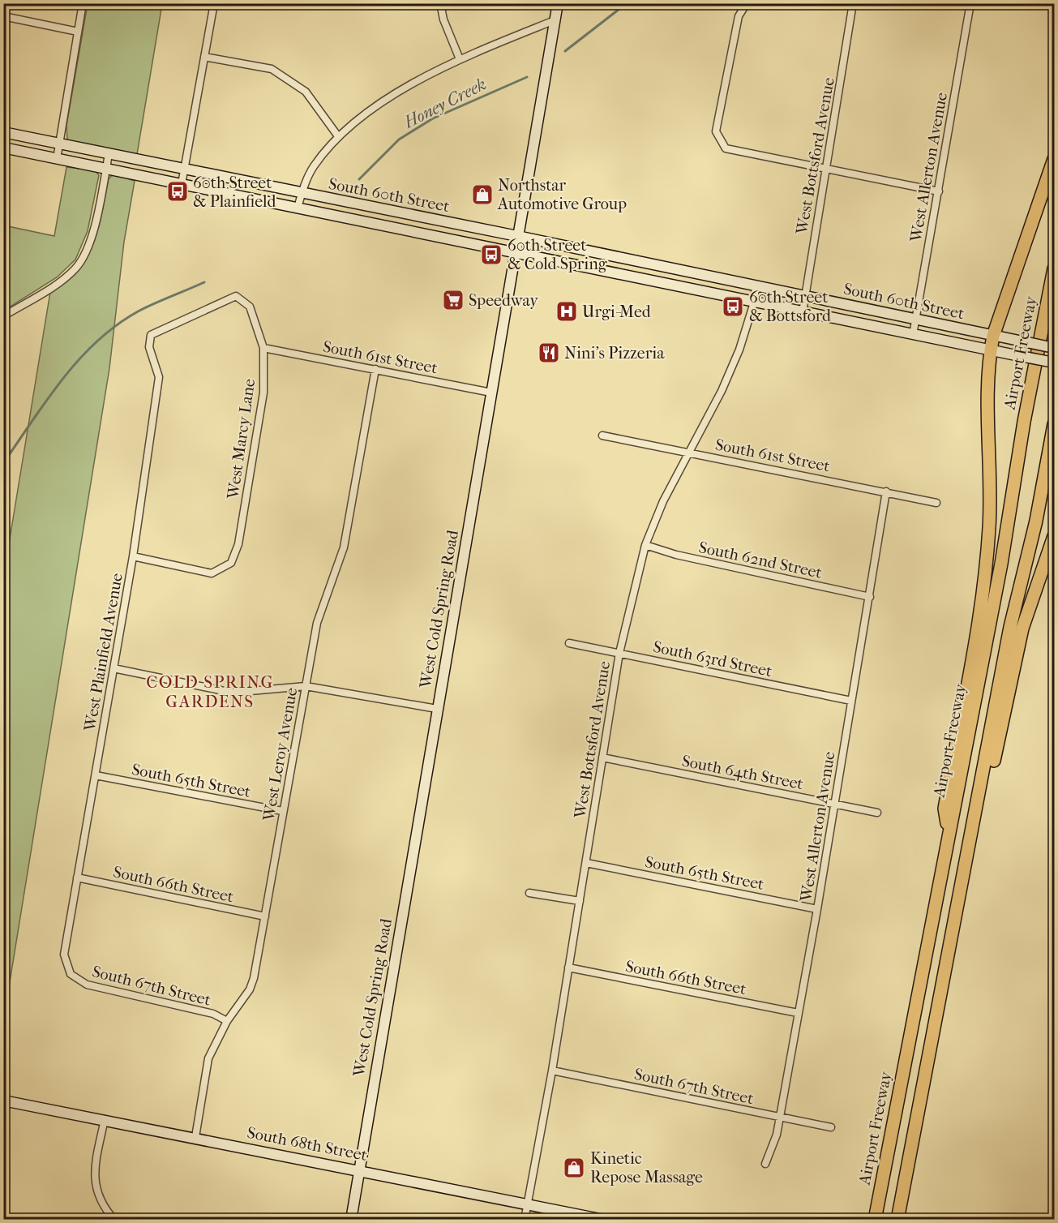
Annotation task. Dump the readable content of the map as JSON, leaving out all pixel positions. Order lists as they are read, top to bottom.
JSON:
{
  "streets": {
    "highway": ["Airport Freeway"],
    "main road": ["South 60th Street", "West Cold Spring Road", "South 68th Street"],
    "street": [
      "West Bottsford Avenue",
      "West Allerton Avenue",
      "South 61st Street",
      "West Marcy Lane",
      "South 62nd Street",
      "West Plainfield Avenue",
      "South 63rd Street",
      "West Leroy Avenue",
      "South 64th Street",
      "South 65th Street",
      "South 66th Street",
      "South 67th Street"
    ]
  },
  "crossings": [
    ["West Bottsford Avenue", "South 60th Street"],
    ["West Bottsford Avenue", "South 61st Street"],
    ["West Bottsford Avenue", "South 62nd Street"],
    ["West Bottsford Avenue", "South 63rd Street"],
    ["West Bottsford Avenue", "South 64th Street"],
    ["West Bottsford Avenue", "South 65th Street"],
    ["West Bottsford Avenue", "South 66th Street"],
    ["West Bottsford Avenue", "South 67th Street"],
    ["West Bottsford Avenue", "South 68th Street"],
    ["West Allerton Avenue", "South 60th Street"],
    ["West Allerton Avenue", "South 61st Street"],
    ["West Allerton Avenue", "South 62nd Street"],
    ["West Allerton Avenue", "South 63rd Street"],
    ["West Allerton Avenue", "South 64th Street"],
    ["West Allerton Avenue", "South 65th Street"],
    ["West Allerton Avenue", "South 66th Street"],
    ["West Allerton Avenue", "South 67th Street"],
    ["South 60th Street", "West Cold Spring Road"],
    ["South 61st Street", "West Marcy Lane"],
    ["South 61st Street", "West Cold Spring Road"],
    ["South 61st Street", "West Leroy Avenue"],
    ["West Marcy Lane", "West Plainfield Avenue"],
    ["West Cold Spring Road", "South 68th Street"],
    ["West Plainfield Avenue", "South 65th Street"],
    ["West Plainfield Avenue", "South 66th Street"],
    ["West Plainfield Avenue", "South 67th Street"],
    ["West Leroy Avenue", "South 65th Street"],
    ["West Leroy Avenue", "South 66th Street"],
    ["West Leroy Avenue", "South 67th Street"],
    ["West Leroy Avenue", "South 68th Street"]
  ],
  "districts": ["COLD SPRING GARDENS"],
  "water": ["Honey Creek"],
  "places": {
    "bus stop": ["60th Street & Plainfield", "60th Street & Cold Spring", "60th Street & Bottsford"],
    "shop": ["Northstar Automotive Group", "Kinetic Repose Massage"],
    "supermarket": ["Speedway"],
    "hospital": ["Urgi-Med"],
    "restaurant": ["Nini's Pizzeria"]
  }
}
